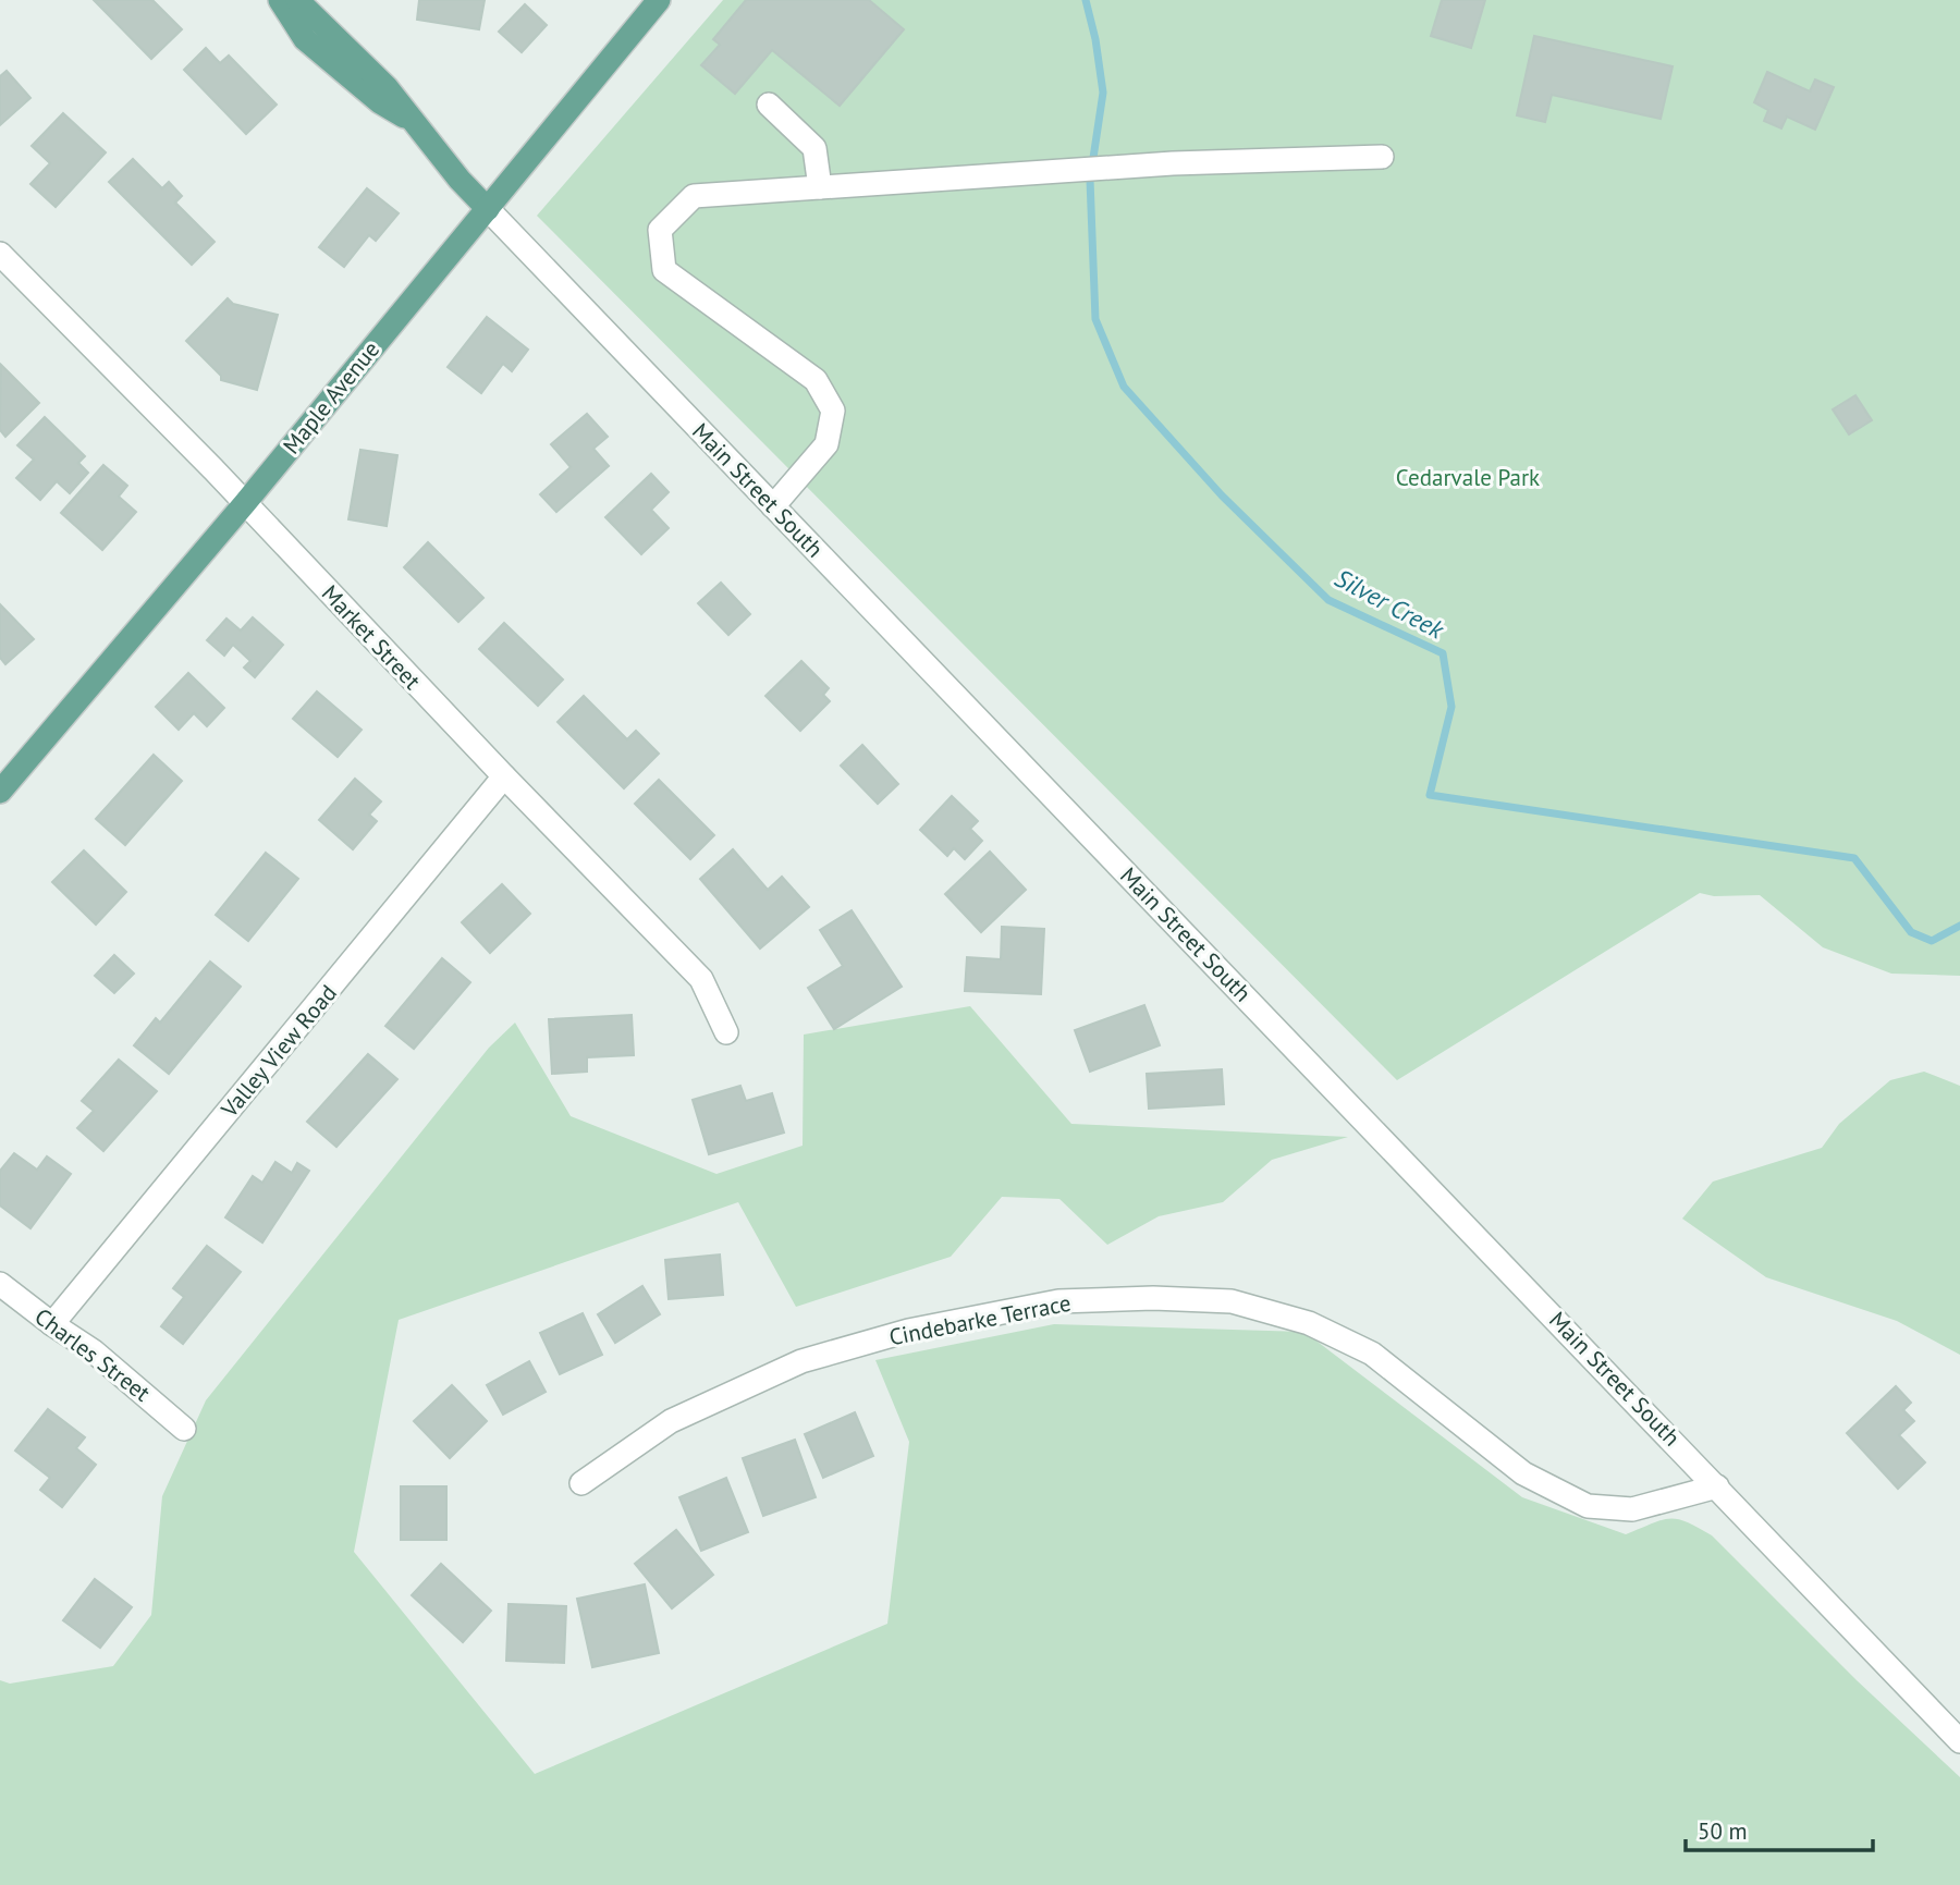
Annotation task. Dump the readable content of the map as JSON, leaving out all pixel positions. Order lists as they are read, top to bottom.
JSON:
{
  "streets": {
    "main road": ["Maple Avenue", "Main Street South"],
    "street": [
      "Market Street",
      "Valley View Road",
      "Cindebarke Terrace",
      "Charles Street"
    ]
  },
  "crossings": [
    ["Maple Avenue", "Main Street South"],
    ["Maple Avenue", "Market Street"],
    ["Main Street South", "Cindebarke Terrace"],
    ["Market Street", "Valley View Road"],
    ["Valley View Road", "Charles Street"]
  ],
  "water": ["Silver Creek"],
  "parks": ["Cedarvale Park"],
  "scale_bar": "50 m"
}
